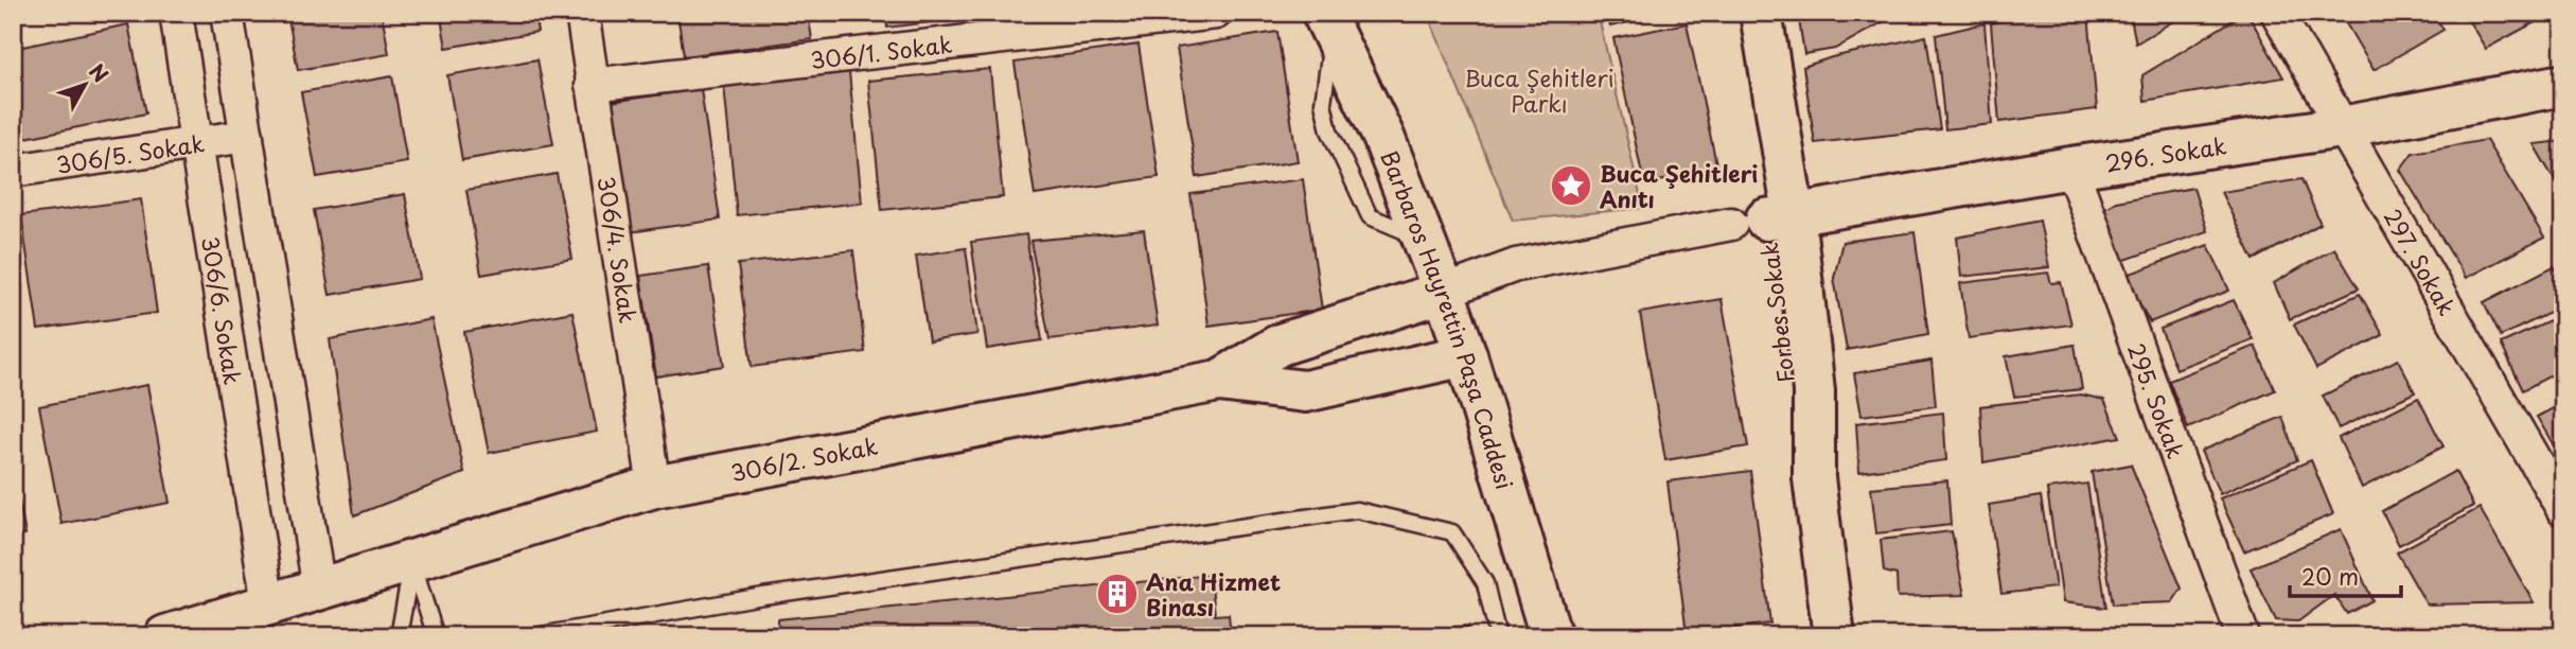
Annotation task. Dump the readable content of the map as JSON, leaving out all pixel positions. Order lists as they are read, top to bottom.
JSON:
{
  "streets": {
    "street": [
      "306/1. Sokak",
      "306/5. Sokak",
      "296. Sokak",
      "306/4. Sokak",
      "297. Sokak",
      "306/6. Sokak",
      "Forbes Sokak",
      "Barbaros Hayrettin Paşa Caddesi",
      "295. Sokak",
      "306/2. Sokak"
    ]
  },
  "crossings": [
    ["306/1. Sokak", "306/4. Sokak"],
    ["306/5. Sokak", "306/6. Sokak"],
    ["296. Sokak", "297. Sokak"],
    ["296. Sokak", "Forbes Sokak"],
    ["296. Sokak", "295. Sokak"],
    ["306/4. Sokak", "306/2. Sokak"],
    ["306/6. Sokak", "306/2. Sokak"],
    ["Barbaros Hayrettin Paşa Caddesi", "306/2. Sokak"]
  ],
  "parks": ["Buca Şehitleri Parkı"],
  "places": {
    "place": ["Buca Şehitleri Anıtı"],
    "building": ["Ana Hizmet Binası"]
  },
  "scale_bar": "20 m",
  "north": "top right"
}
